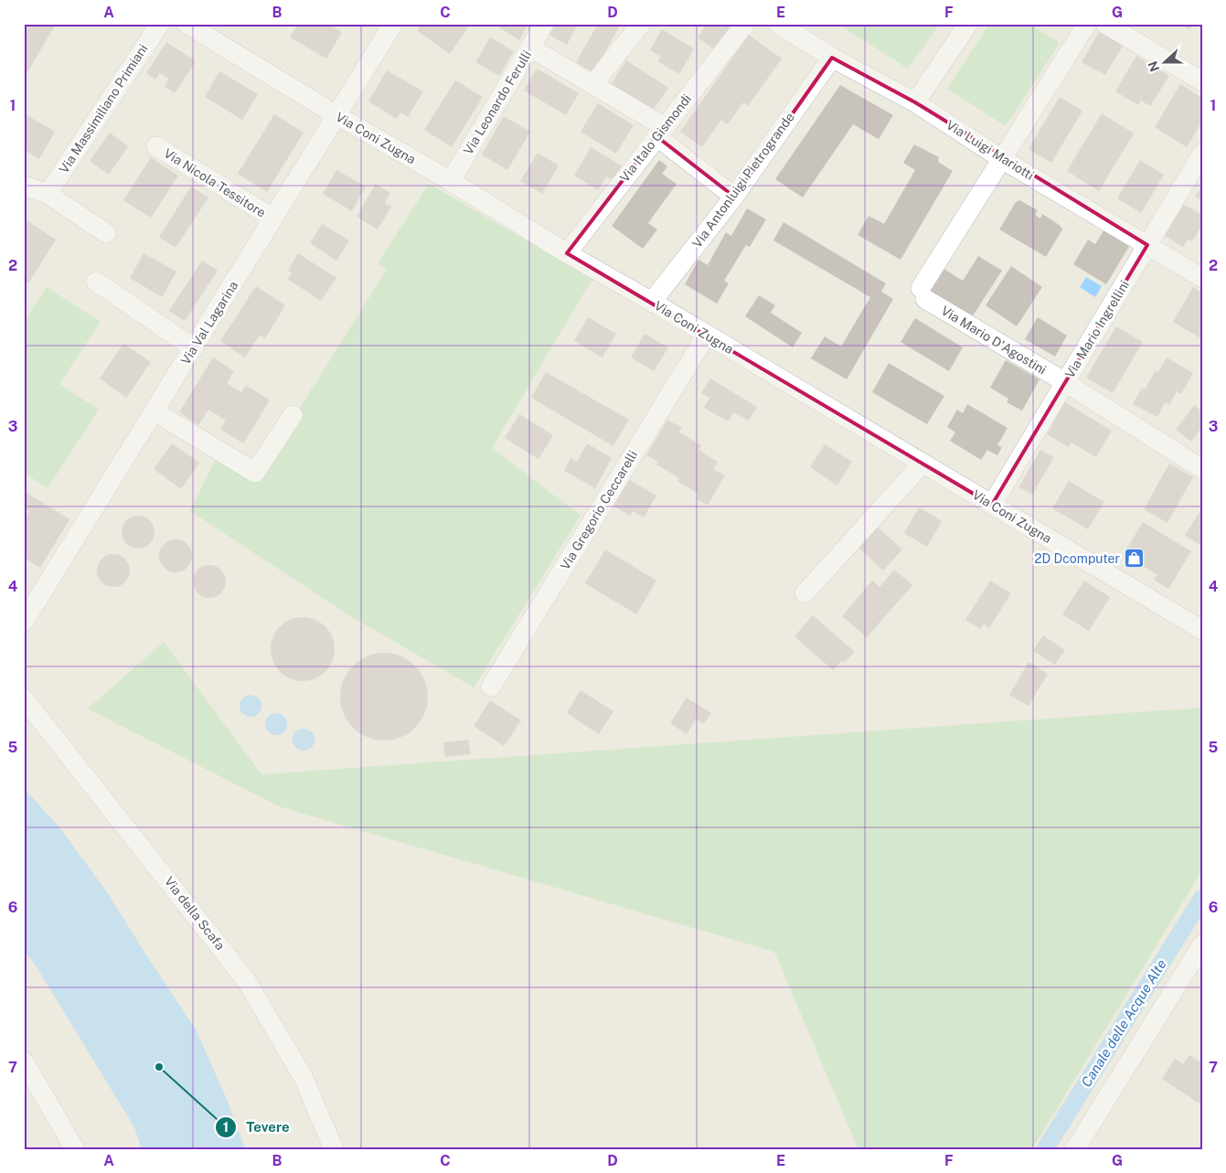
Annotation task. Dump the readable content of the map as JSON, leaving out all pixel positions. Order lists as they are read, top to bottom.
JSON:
{
  "streets": {
    "street": [
      "Via Leonardo Ferulli",
      "Via Massimiliano Primiani",
      "Via Coni Zugna",
      "Via Italo Gismondi",
      "Via Luigi Mariotti",
      "Via Antonluigi Pietrogrande",
      "Via Nicola Tessitore",
      "Via Val Lagarina",
      "Via Mario Ingrellini",
      "Via Mario D'Agostini",
      "Via Gregorio Ceccarelli",
      "Via della Scafa"
    ]
  },
  "crossings": [
    ["Via Leonardo Ferulli", "Via Coni Zugna"],
    ["Via Coni Zugna", "Via Italo Gismondi"],
    ["Via Coni Zugna", "Via Antonluigi Pietrogrande"],
    ["Via Coni Zugna", "Via Val Lagarina"],
    ["Via Coni Zugna", "Via Mario Ingrellini"],
    ["Via Coni Zugna", "Via Gregorio Ceccarelli"],
    ["Via Luigi Mariotti", "Via Antonluigi Pietrogrande"],
    ["Via Luigi Mariotti", "Via Mario Ingrellini"],
    ["Via Luigi Mariotti", "Via Mario D'Agostini"],
    ["Via Nicola Tessitore", "Via Val Lagarina"],
    ["Via Mario Ingrellini", "Via Mario D'Agostini"]
  ],
  "water": ["Canale delle Acque Alte"],
  "places": {
    "shop": ["2D Dcomputer"],
    "other": ["Tevere"]
  },
  "north": "left",
  "grid": {
    "columns": [
      "A",
      "B",
      "C",
      "D",
      "E",
      "F",
      "G"
    ],
    "rows": [
      "1",
      "2",
      "3",
      "4",
      "5",
      "6",
      "7"
    ]
  }
}
